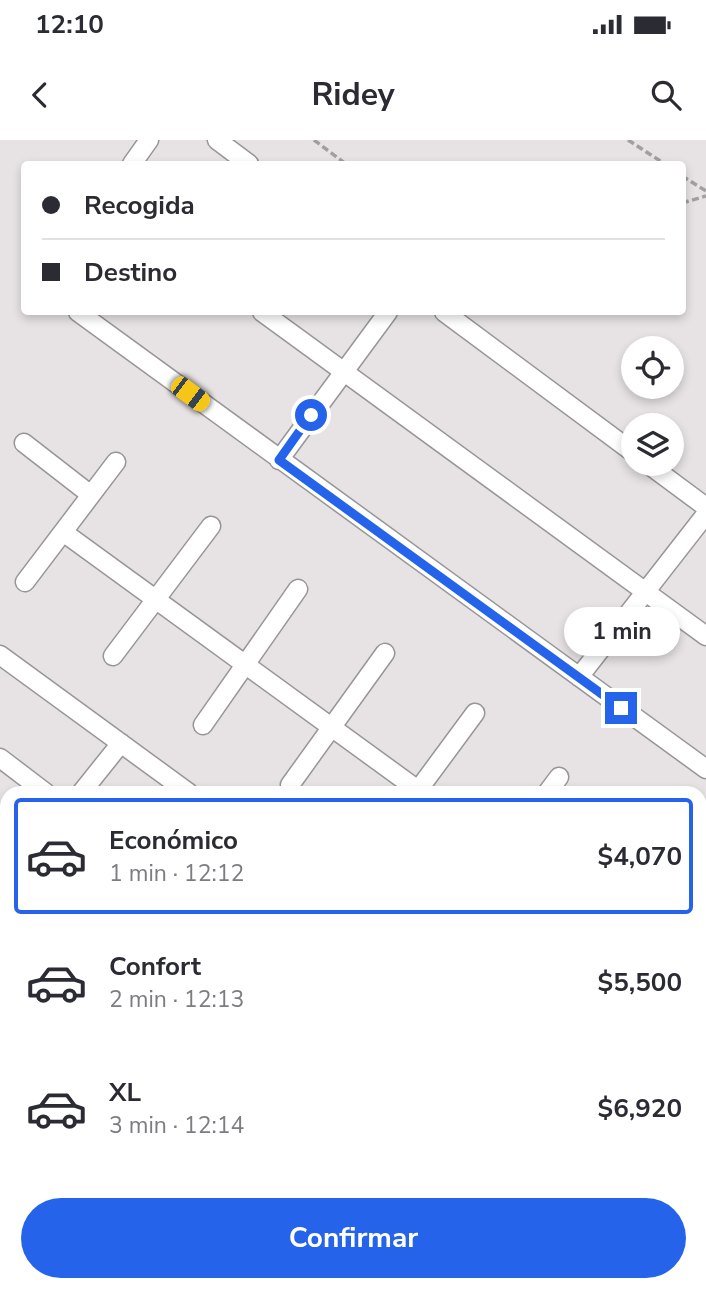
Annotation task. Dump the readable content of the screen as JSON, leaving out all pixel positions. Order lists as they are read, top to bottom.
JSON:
{
  "page": {
    "status": "12:10",
    "header": "Ridey",
    "banner": ["Recogida", "Destino"],
    "bubble": "1 min",
    "list": [
      {
        "name": "Económico",
        "note": "1 min · 12:12",
        "value": "$4,070"
      },
      {
        "name": "Confort",
        "note": "2 min · 12:13",
        "value": "$5,500"
      },
      {
        "name": "XL",
        "note": "3 min · 12:14",
        "value": "$6,920"
      }
    ],
    "buttons": "Confirmar"
  }
}
